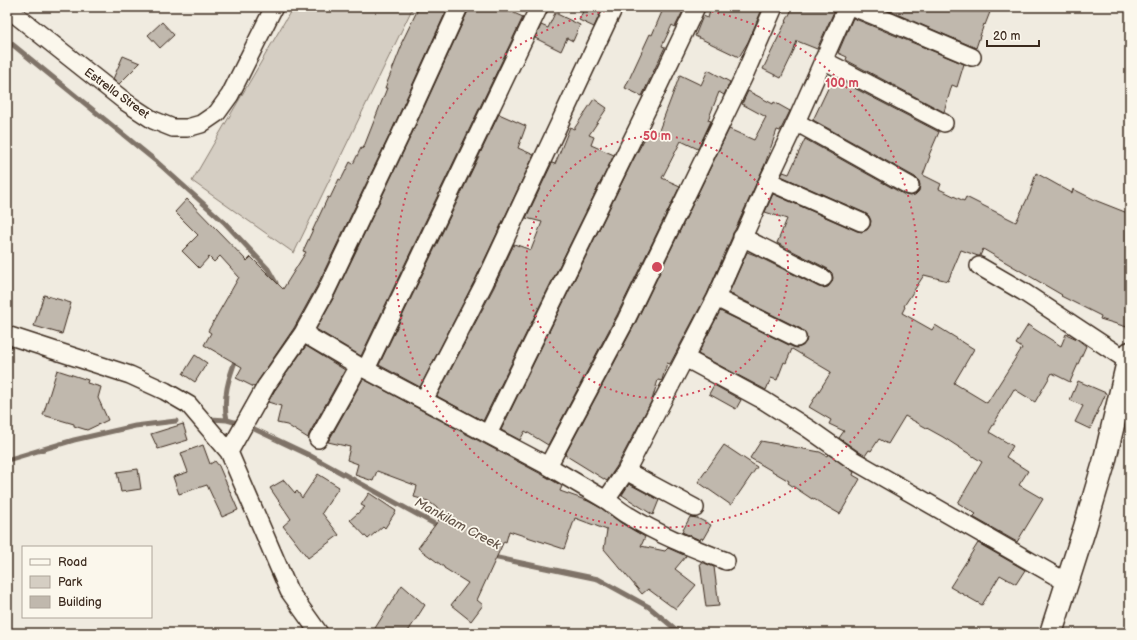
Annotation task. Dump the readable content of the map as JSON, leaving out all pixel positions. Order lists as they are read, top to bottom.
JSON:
{
  "streets": {
    "street": ["Estrella Street"]
  },
  "water": ["Mankilam Creek"],
  "legend": ["Road", "Park", "Building"],
  "scale_bar": "20 m",
  "rings": ["100 m", "50 m"]
}
